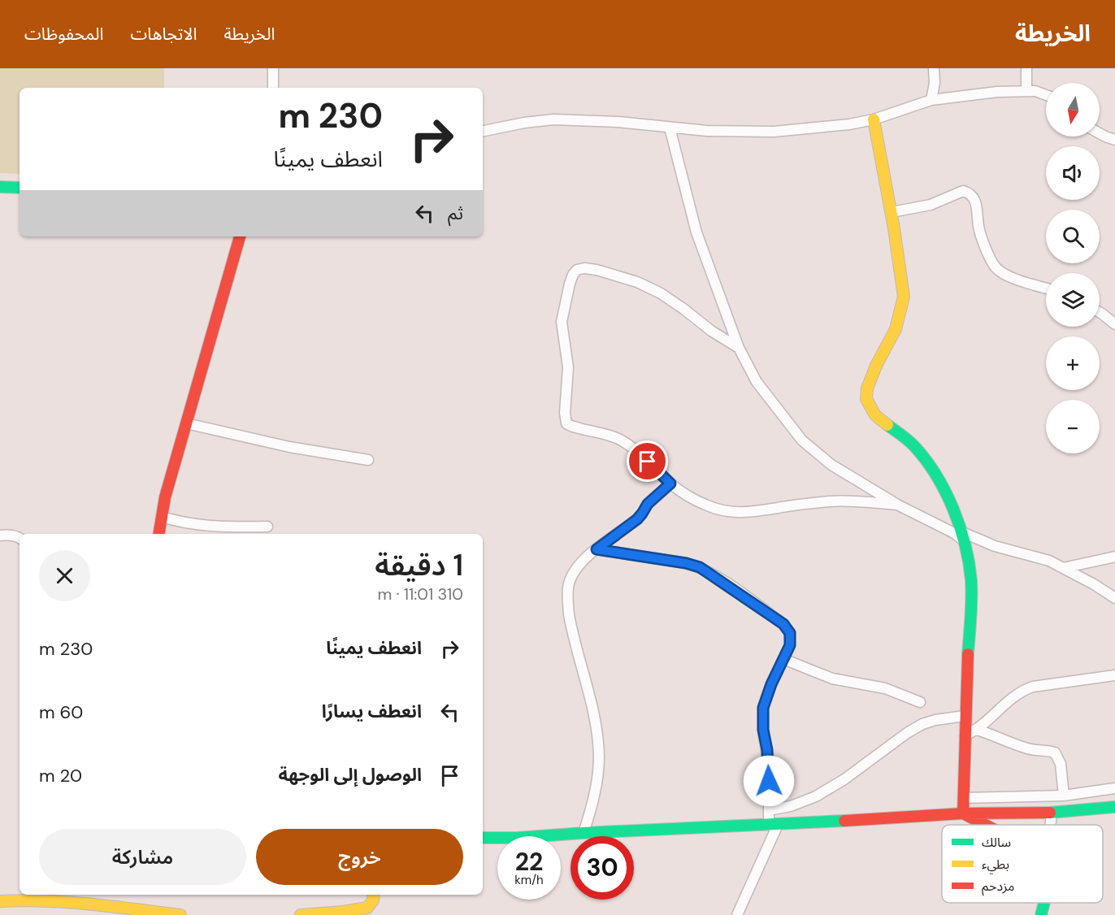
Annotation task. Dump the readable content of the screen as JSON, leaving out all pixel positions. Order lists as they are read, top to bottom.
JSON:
{
  "legend": ["سالك", "بطيء", "مزدحم"],
  "north": "bottom",
  "page": {
    "header": "الخريطة",
    "nav": ["الخريطة", "الاتجاهات", "المحفوظات"],
    "map_buttons": ["+", "−"],
    "turn": ["230 m", "انعطف يمينًا"],
    "then": "ثم",
    "heading": ["1 دقيقة", "310 m · 11:01"],
    "list": [
      {
        "name": "انعطف يمينًا",
        "value": "230 m"
      },
      {
        "name": "انعطف يسارًا",
        "value": "60 m"
      },
      {
        "name": "الوصول إلى الوجهة",
        "value": "20 m"
      }
    ],
    "buttons": ["خروج", "مشاركة"],
    "speed": "22 km/h",
    "limit": "30"
  }
}
